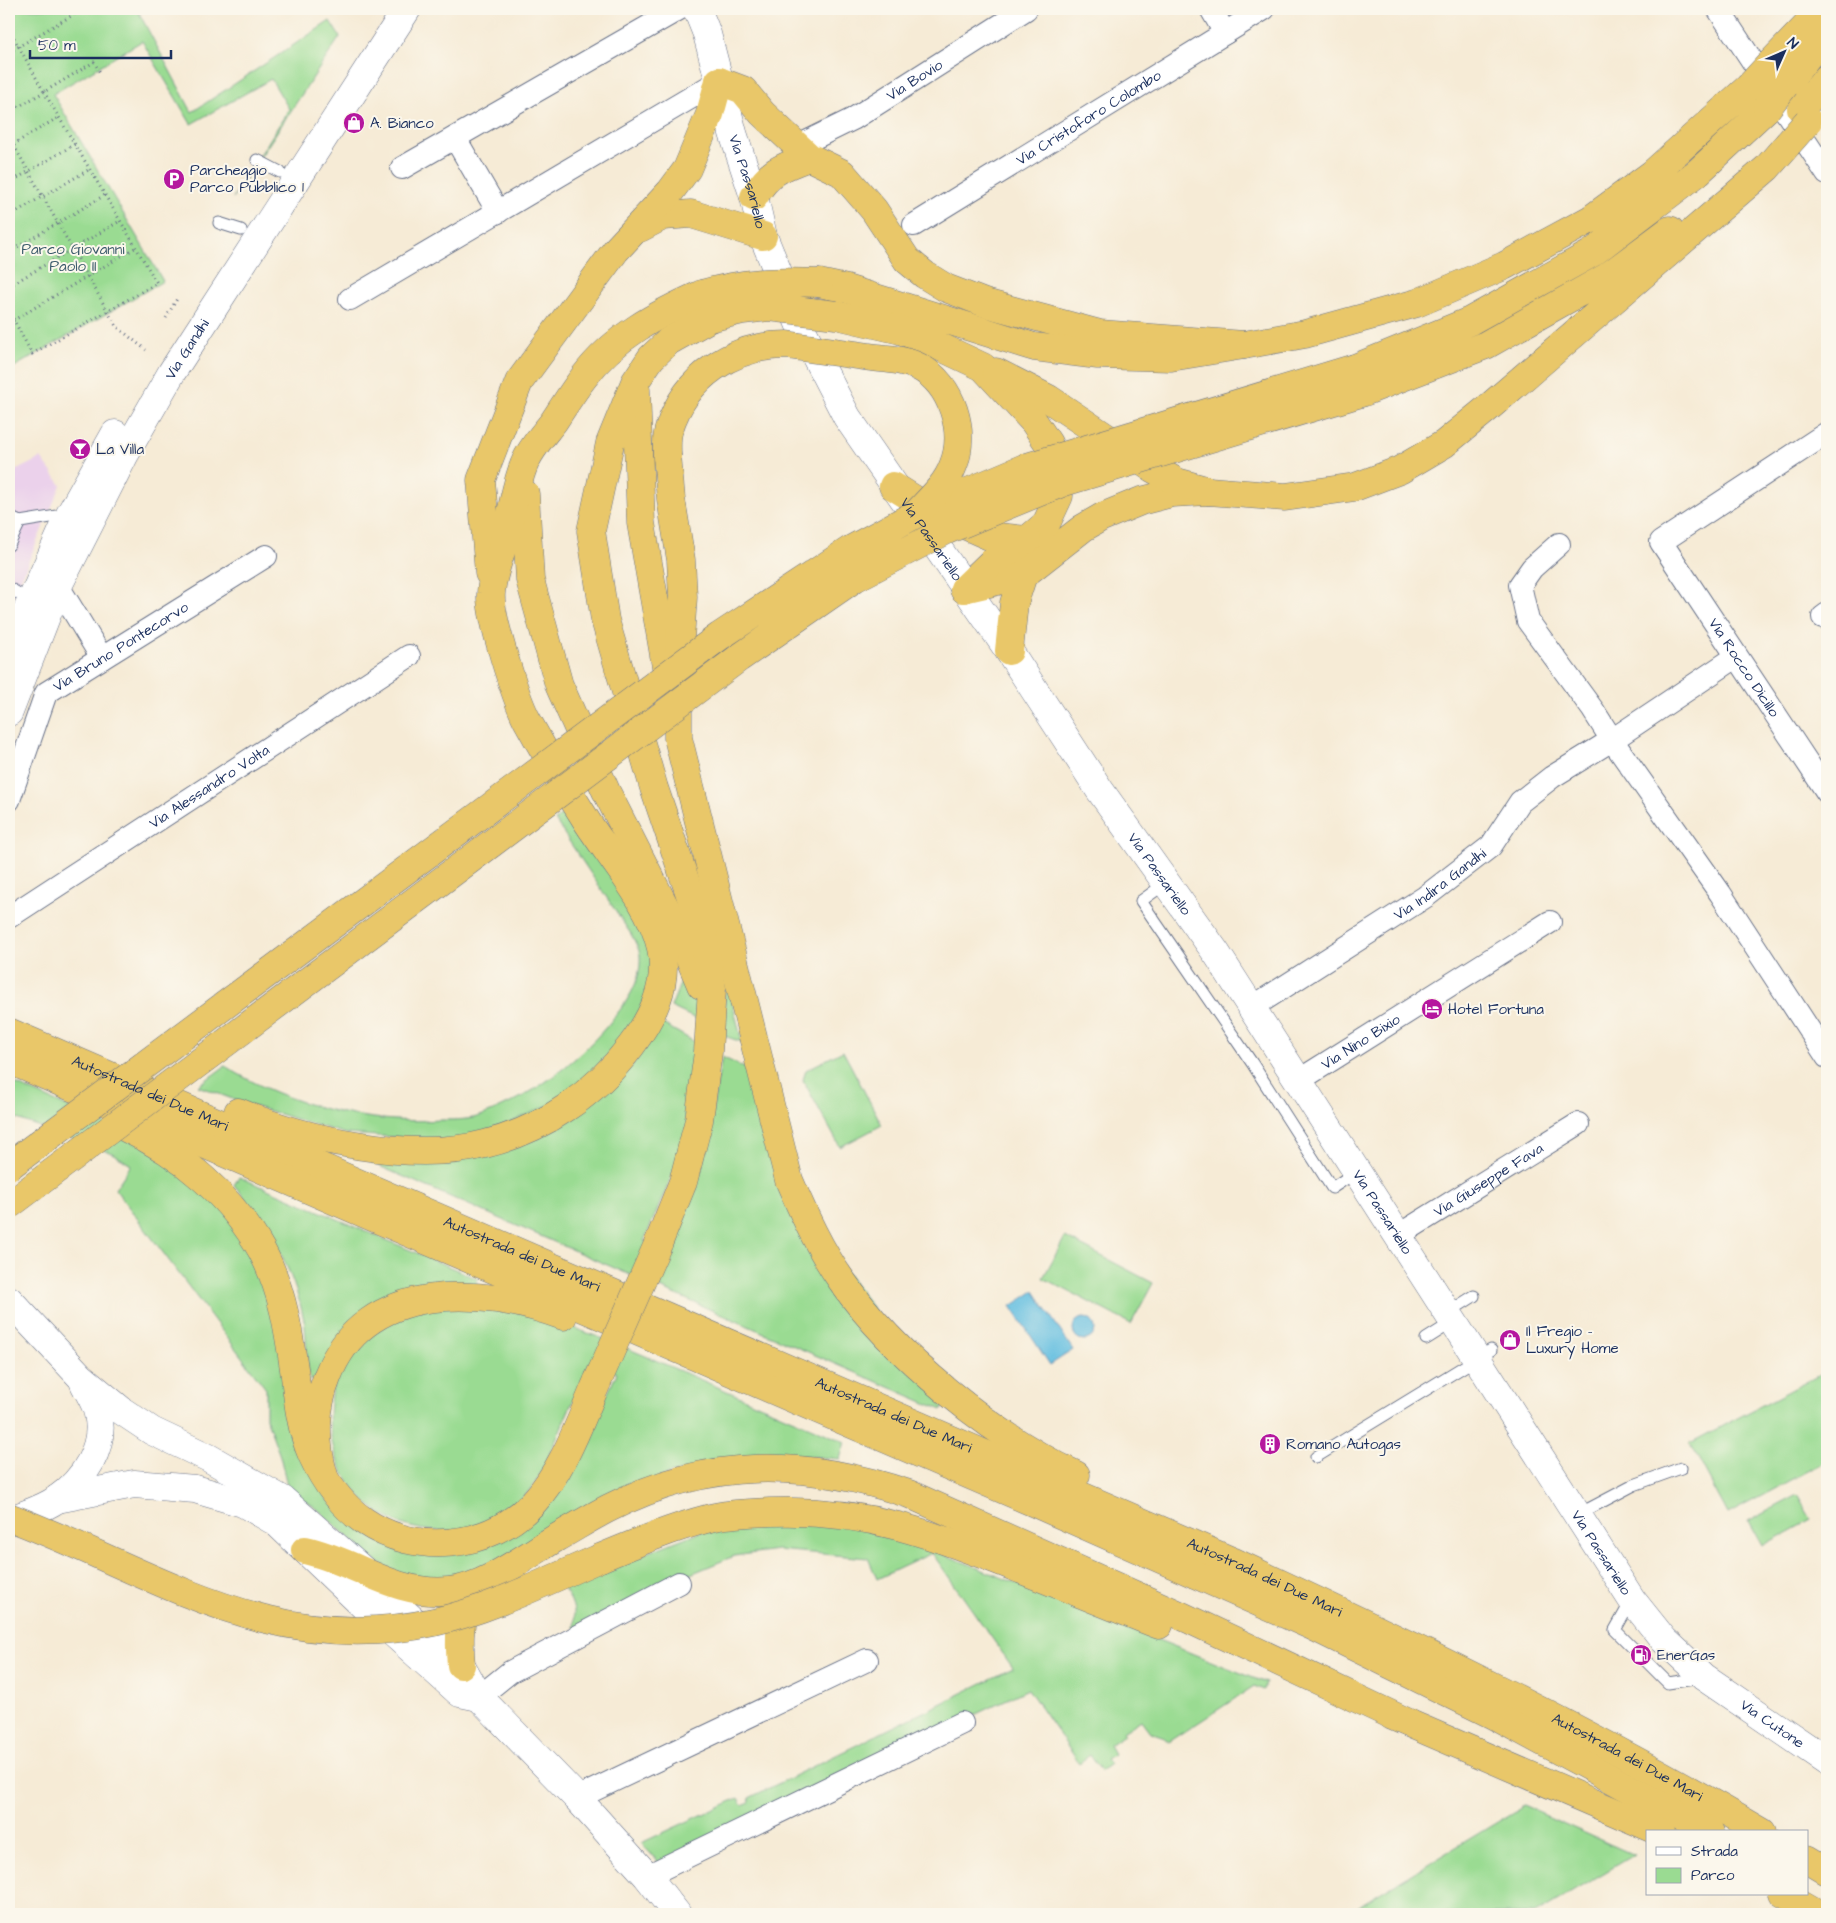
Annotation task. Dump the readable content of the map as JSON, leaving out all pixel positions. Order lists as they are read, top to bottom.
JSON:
{
  "streets": {
    "highway": ["Autostrada dei Due Mari"],
    "street": [
      "Via Bovio",
      "Via Cristoforo Colombo",
      "Via Passariello",
      "Via Gandhi",
      "Via Bruno Pontecorvo",
      "Via Rocco Dicillo",
      "Via Alessandro Volta",
      "Via Indira Gandhi",
      "Via Nino Bixio",
      "Via Giuseppe Fava",
      "Via Cutone"
    ]
  },
  "crossings": [
    ["Via Passariello", "Via Indira Gandhi"],
    ["Via Passariello", "Via Nino Bixio"],
    ["Via Passariello", "Via Giuseppe Fava"],
    ["Via Passariello", "Via Cutone"],
    ["Via Rocco Dicillo", "Via Indira Gandhi"]
  ],
  "parks": ["Parco Giovanni Paolo II"],
  "places": {
    "shop": ["A. Bianco", "Il Fregio - Luxury Home"],
    "parking": ["Parcheggio Parco Pubblico 1"],
    "bar": ["La Villa"],
    "hotel": ["Hotel Fortuna"],
    "building": ["Romano Autogas"],
    "fuel station": ["EnerGas"]
  },
  "legend": ["Strada", "Parco"],
  "scale_bar": "50 m",
  "north": "top right"
}
